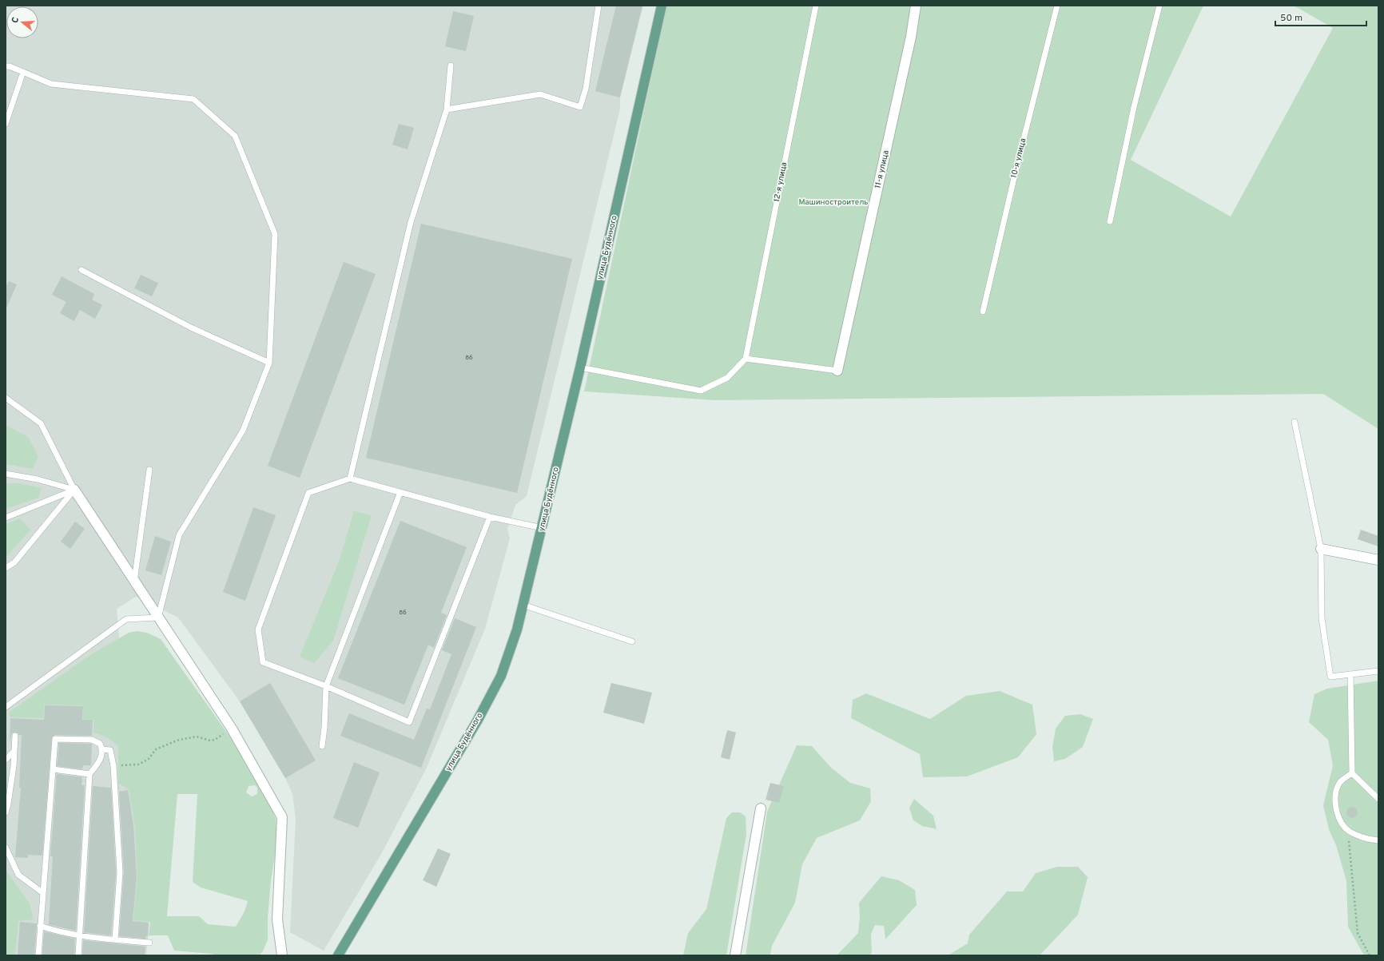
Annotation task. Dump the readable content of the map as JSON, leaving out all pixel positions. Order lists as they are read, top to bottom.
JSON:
{
  "streets": {
    "main road": ["улица Будённого"],
    "street": ["11-я улица"],
    "lane": ["10-я улица", "12-я улица"]
  },
  "parks": ["Машиностроитель"],
  "house_numbers": ["86", "86"],
  "scale_bar": "50 m",
  "north": "left"
}
